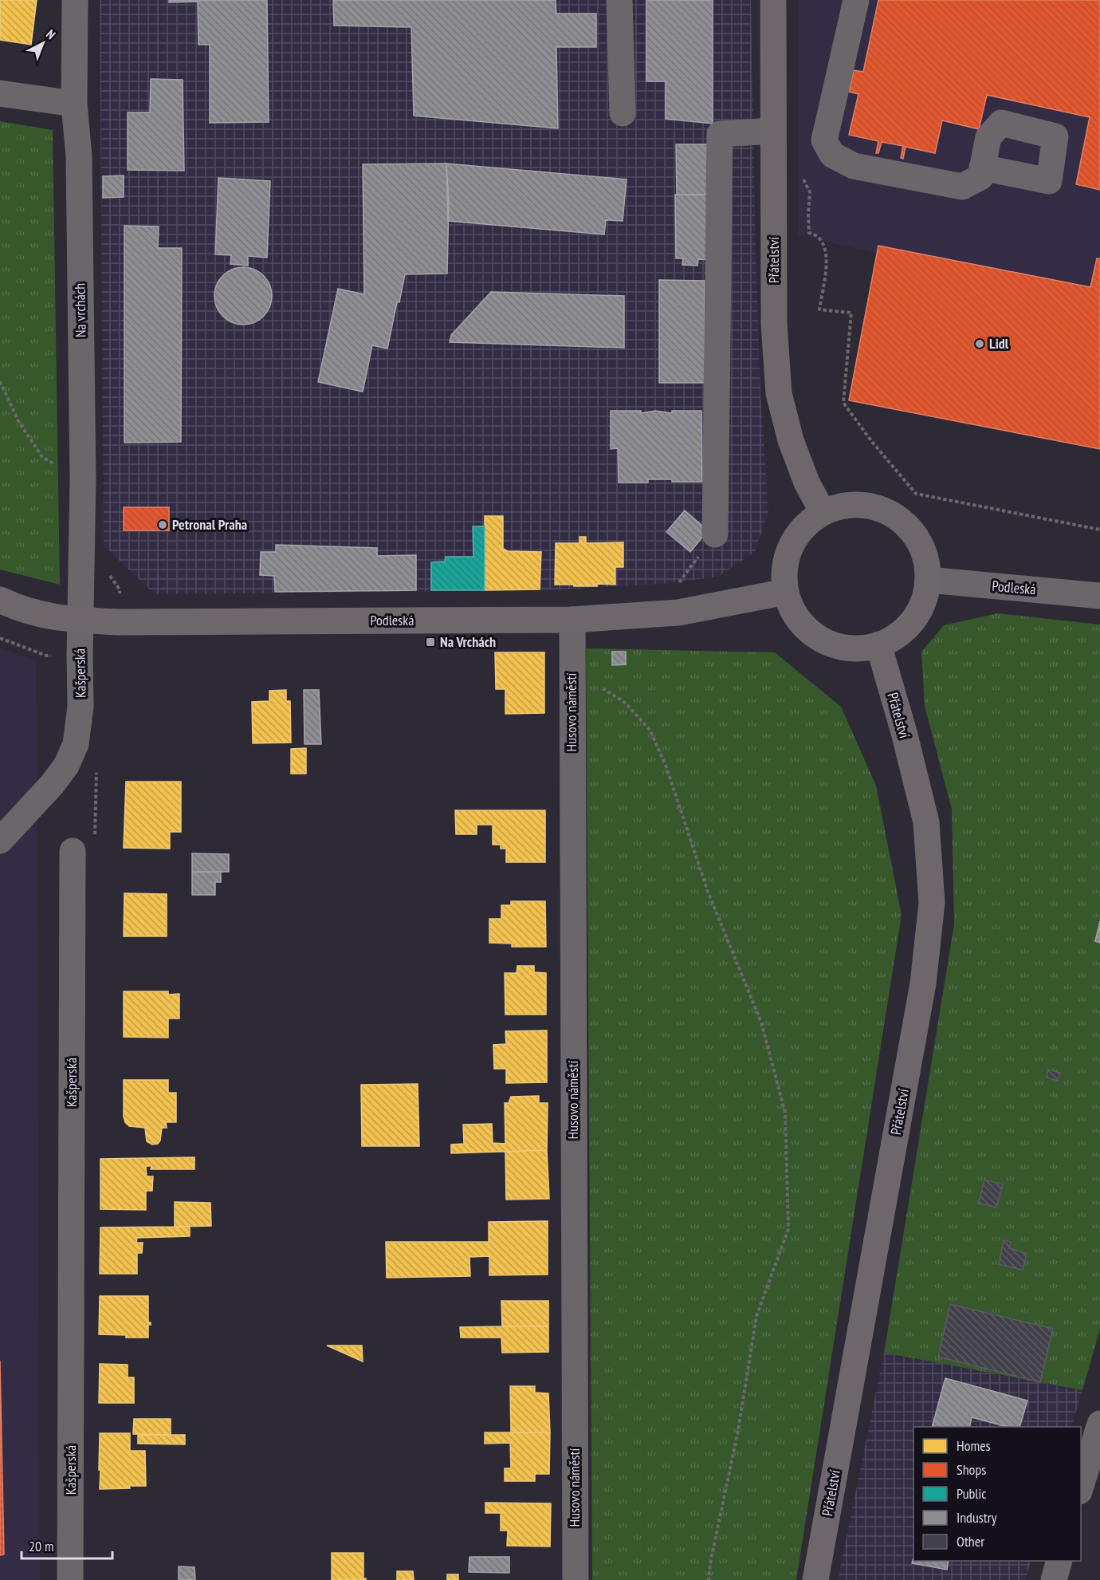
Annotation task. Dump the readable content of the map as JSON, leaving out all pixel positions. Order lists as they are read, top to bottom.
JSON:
{
  "streets": {
    "main road": ["Přátelství", "Podleská"],
    "street": ["Na vrchách", "Kašperská", "Husovo náměstí"]
  },
  "crossings": [
    ["Přátelství", "Podleská"],
    ["Na vrchách", "Podleská"],
    ["Na vrchách", "Kašperská"],
    ["Podleská", "Kašperská"],
    ["Podleská", "Husovo náměstí"]
  ],
  "places": {
    "other": ["Lidl", "Petronal Praha"],
    "transit": ["Na Vrchách"]
  },
  "legend": [
    "Homes",
    "Shops",
    "Public",
    "Industry",
    "Other"
  ],
  "scale_bar": "20 m",
  "north": "top right"
}
